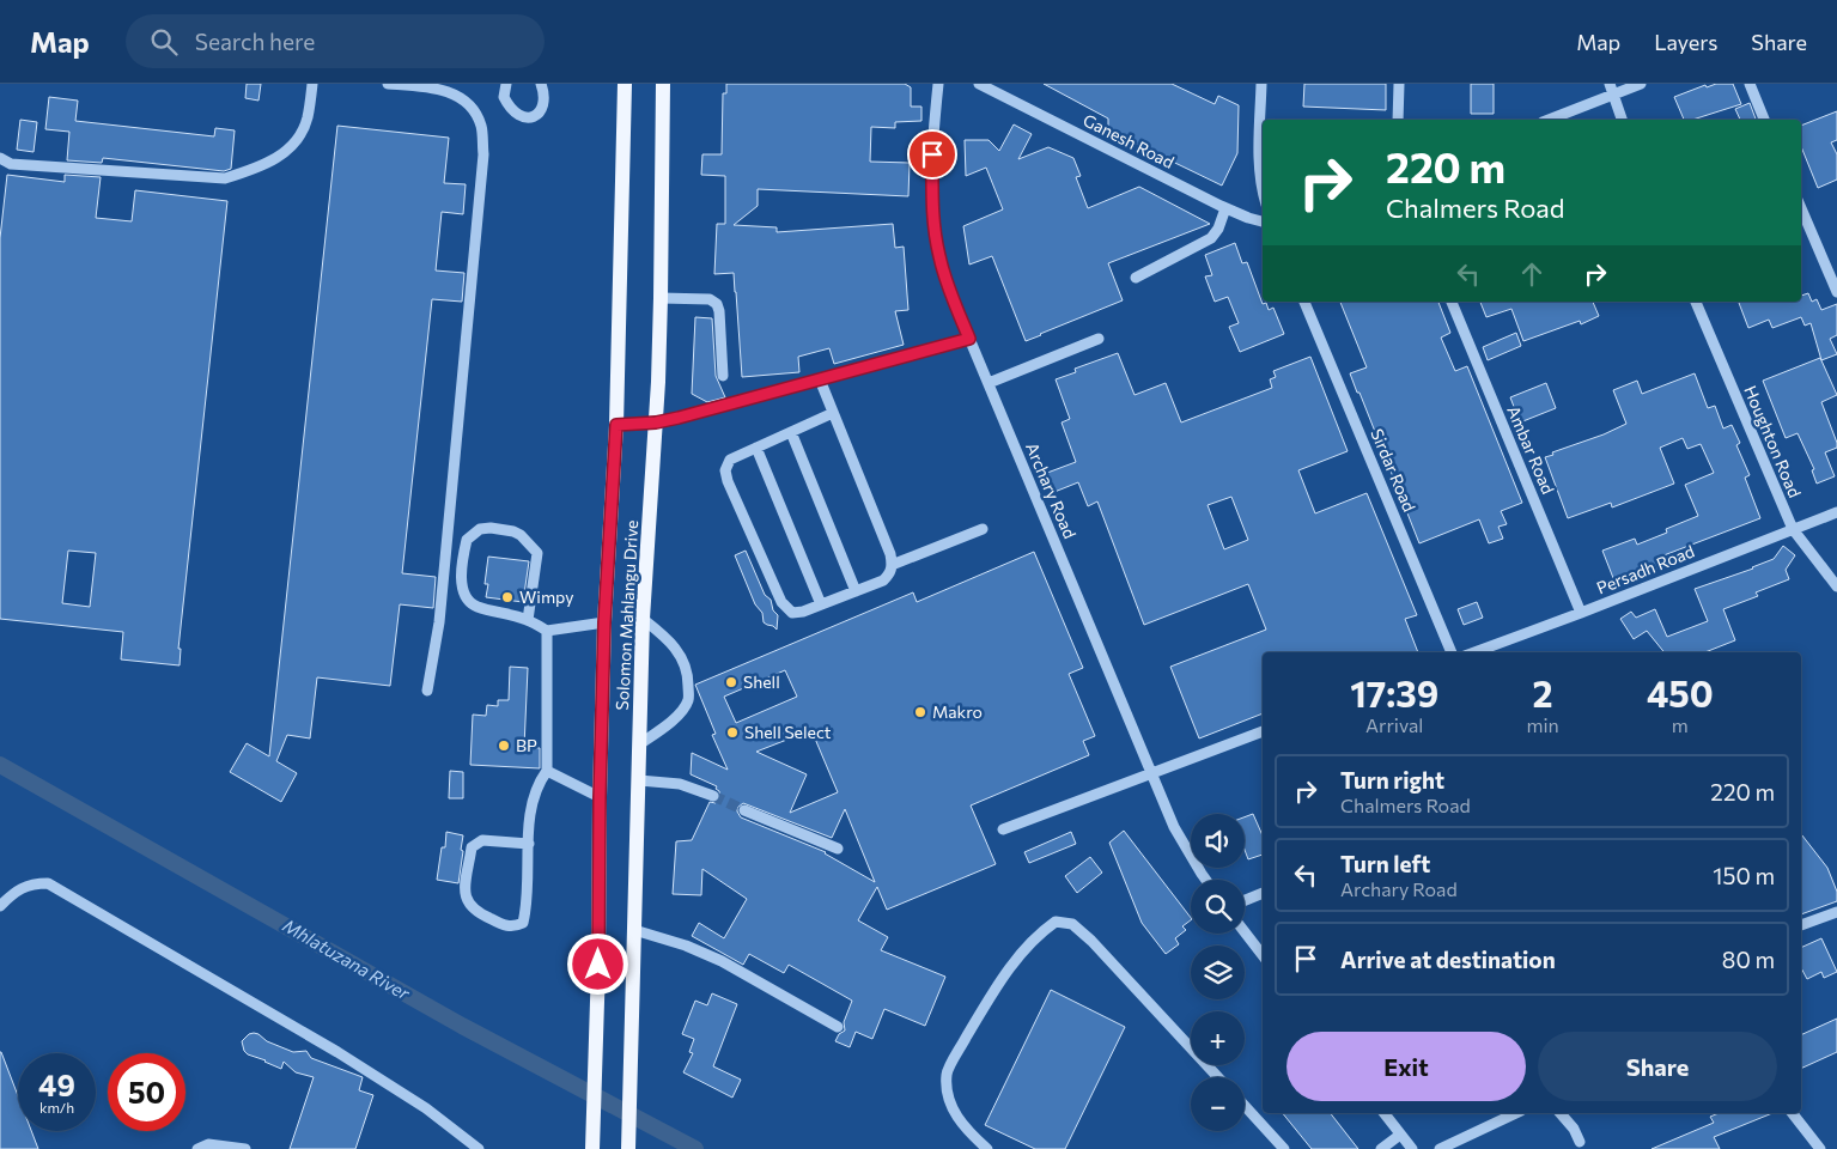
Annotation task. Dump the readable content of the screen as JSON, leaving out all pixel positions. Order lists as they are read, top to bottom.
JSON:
{
  "streets": {
    "main road": ["Solomon Mahlangu Drive"],
    "street": [
      "Ganesh Road",
      "Houghton Road",
      "Ambar Road",
      "Sirdar Road",
      "Archary Road",
      "Persadh Road"
    ]
  },
  "crossings": [
    ["Houghton Road", "Persadh Road"],
    ["Ambar Road", "Persadh Road"]
  ],
  "water": ["Mhlatuzana River"],
  "places": [
    "Wimpy",
    "Shell",
    "Makro",
    "Shell Select",
    "BP"
  ],
  "page": {
    "header": "Map",
    "search": "Search here",
    "nav": ["Map", "Layers", "Share"],
    "turn": ["220 m", "Chalmers Road"],
    "eta": [
      "17:39",
      "Arrival",
      "2",
      "min",
      "450",
      "m"
    ],
    "list": [
      {
        "name": "Turn right",
        "note": "Chalmers Road",
        "value": "220 m"
      },
      {
        "name": "Turn left",
        "note": "Archary Road",
        "value": "150 m"
      },
      {
        "name": "Arrive at destination",
        "value": "80 m"
      }
    ],
    "map_buttons": ["+", "−"],
    "buttons": ["Exit", "Share"],
    "speed": "49 km/h",
    "limit": "50"
  }
}
